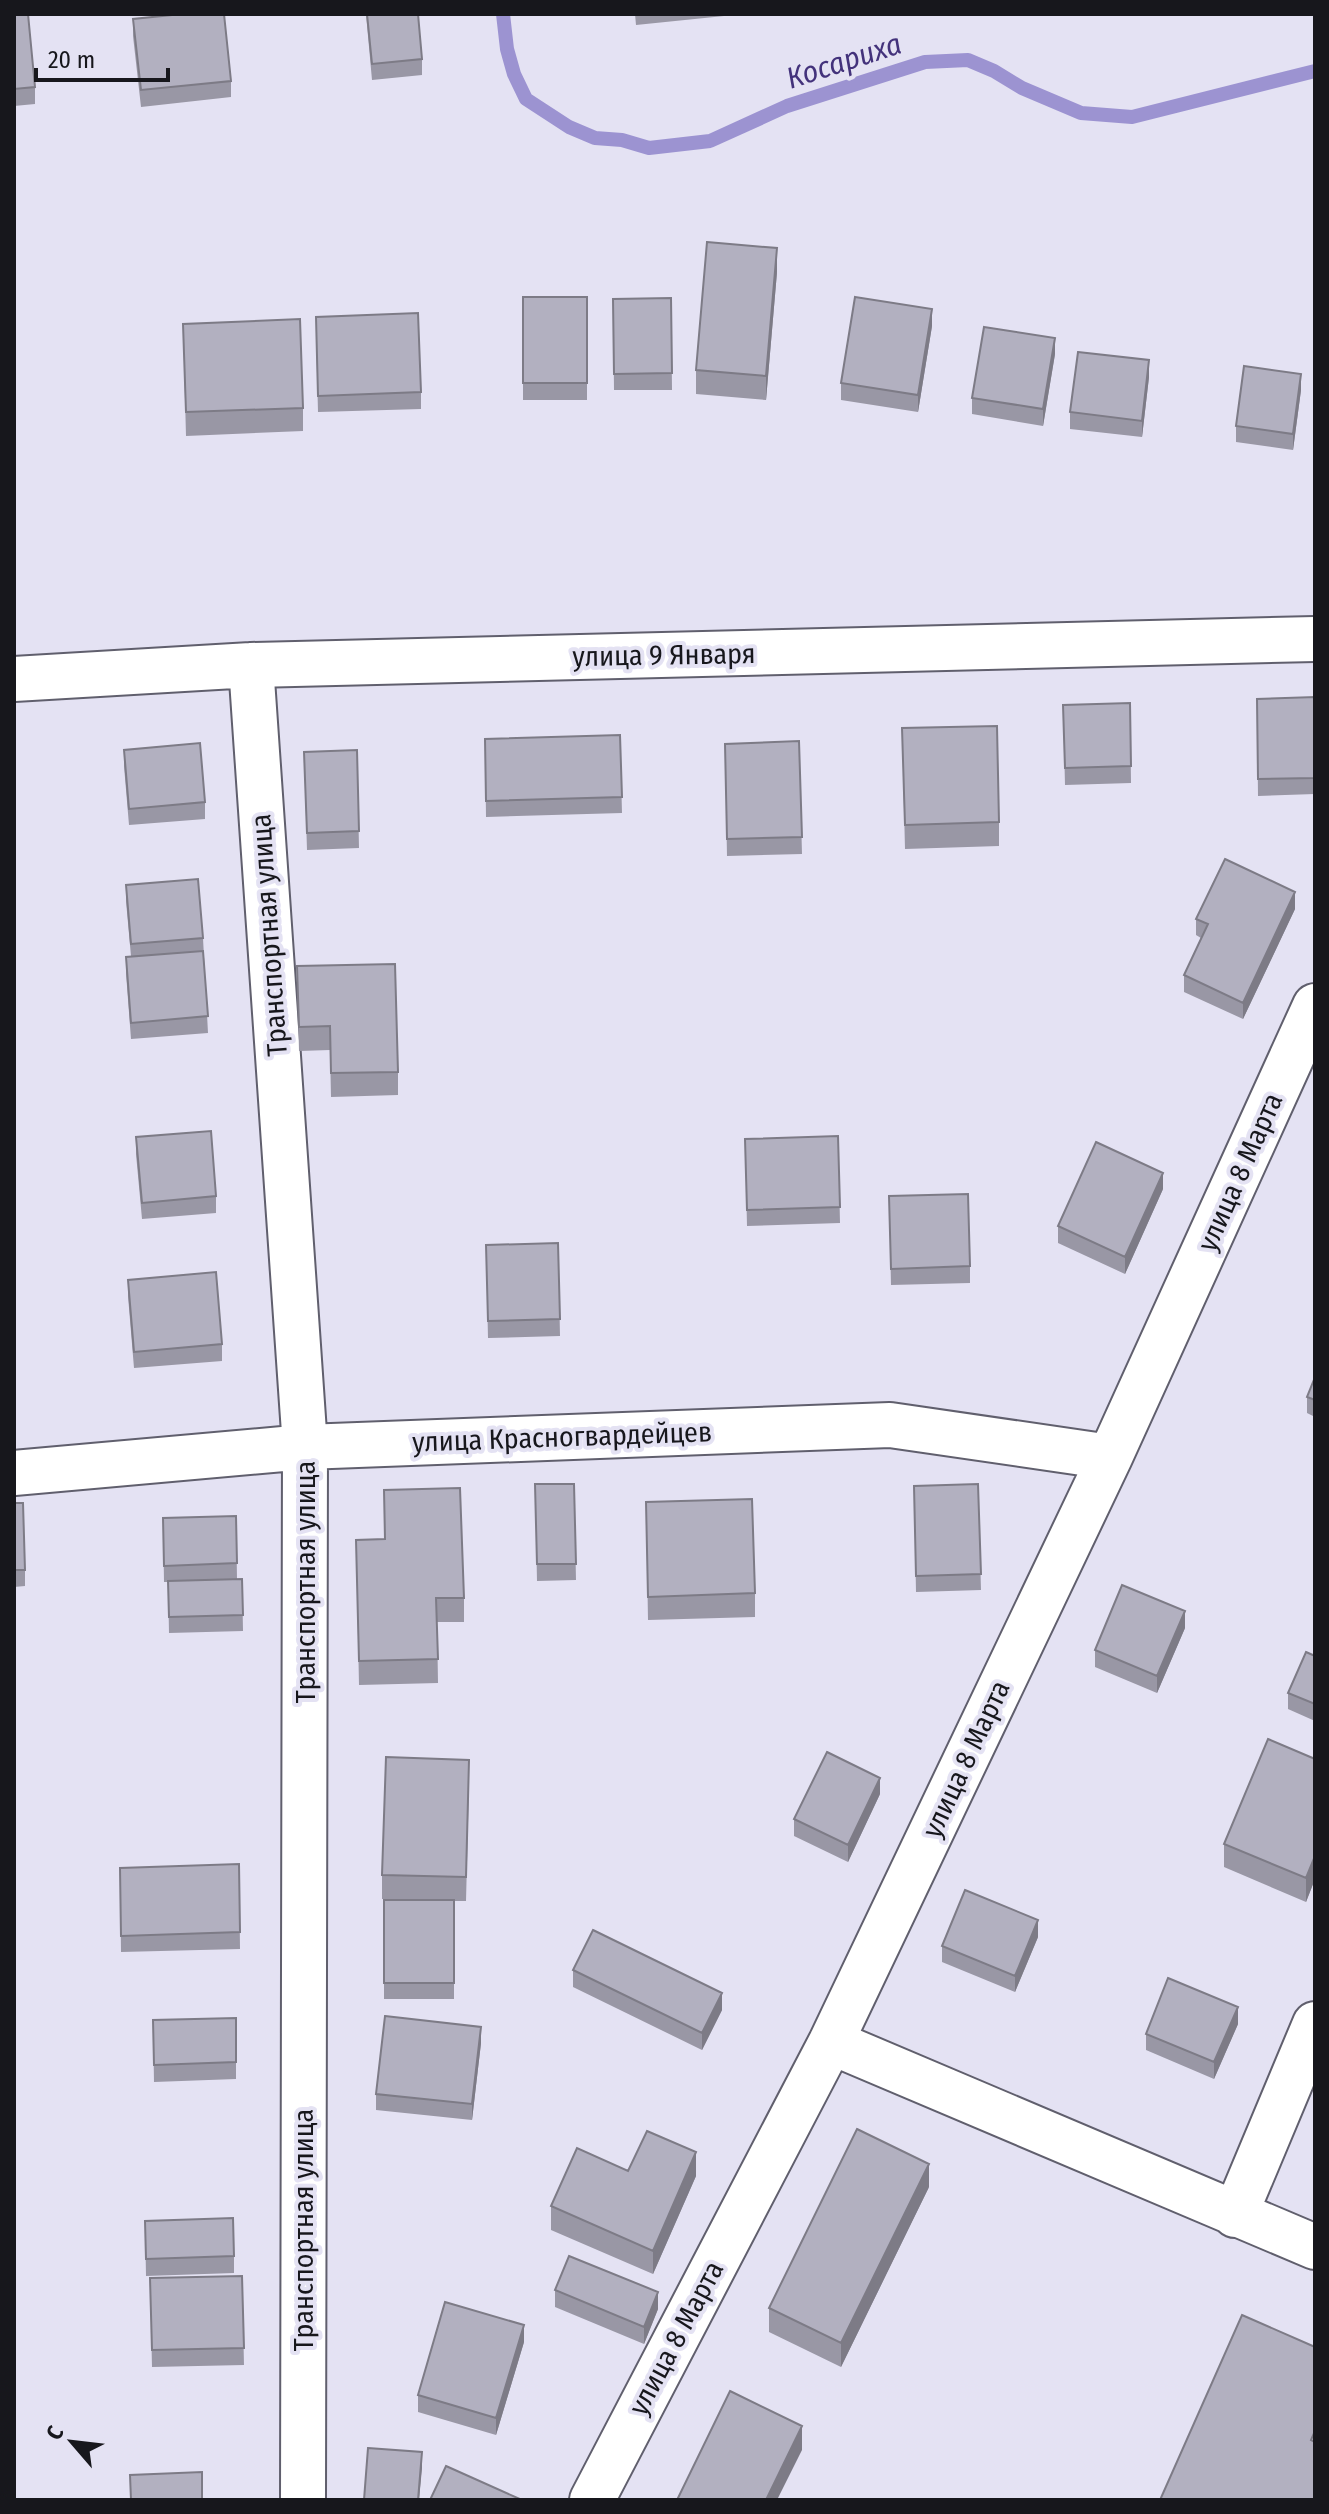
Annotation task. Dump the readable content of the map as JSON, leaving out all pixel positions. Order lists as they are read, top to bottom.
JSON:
{
  "streets": {
    "street": [
      "улица 9 Января",
      "Транспортная улица",
      "улица 8 Марта",
      "улица Красногвардейцев"
    ]
  },
  "crossings": [
    ["улица 9 Января", "Транспортная улица"],
    ["Транспортная улица", "улица Красногвардейцев"],
    ["улица 8 Марта", "улица Красногвардейцев"]
  ],
  "water": ["Косариха"],
  "scale_bar": "20 m",
  "north": "top left"
}
